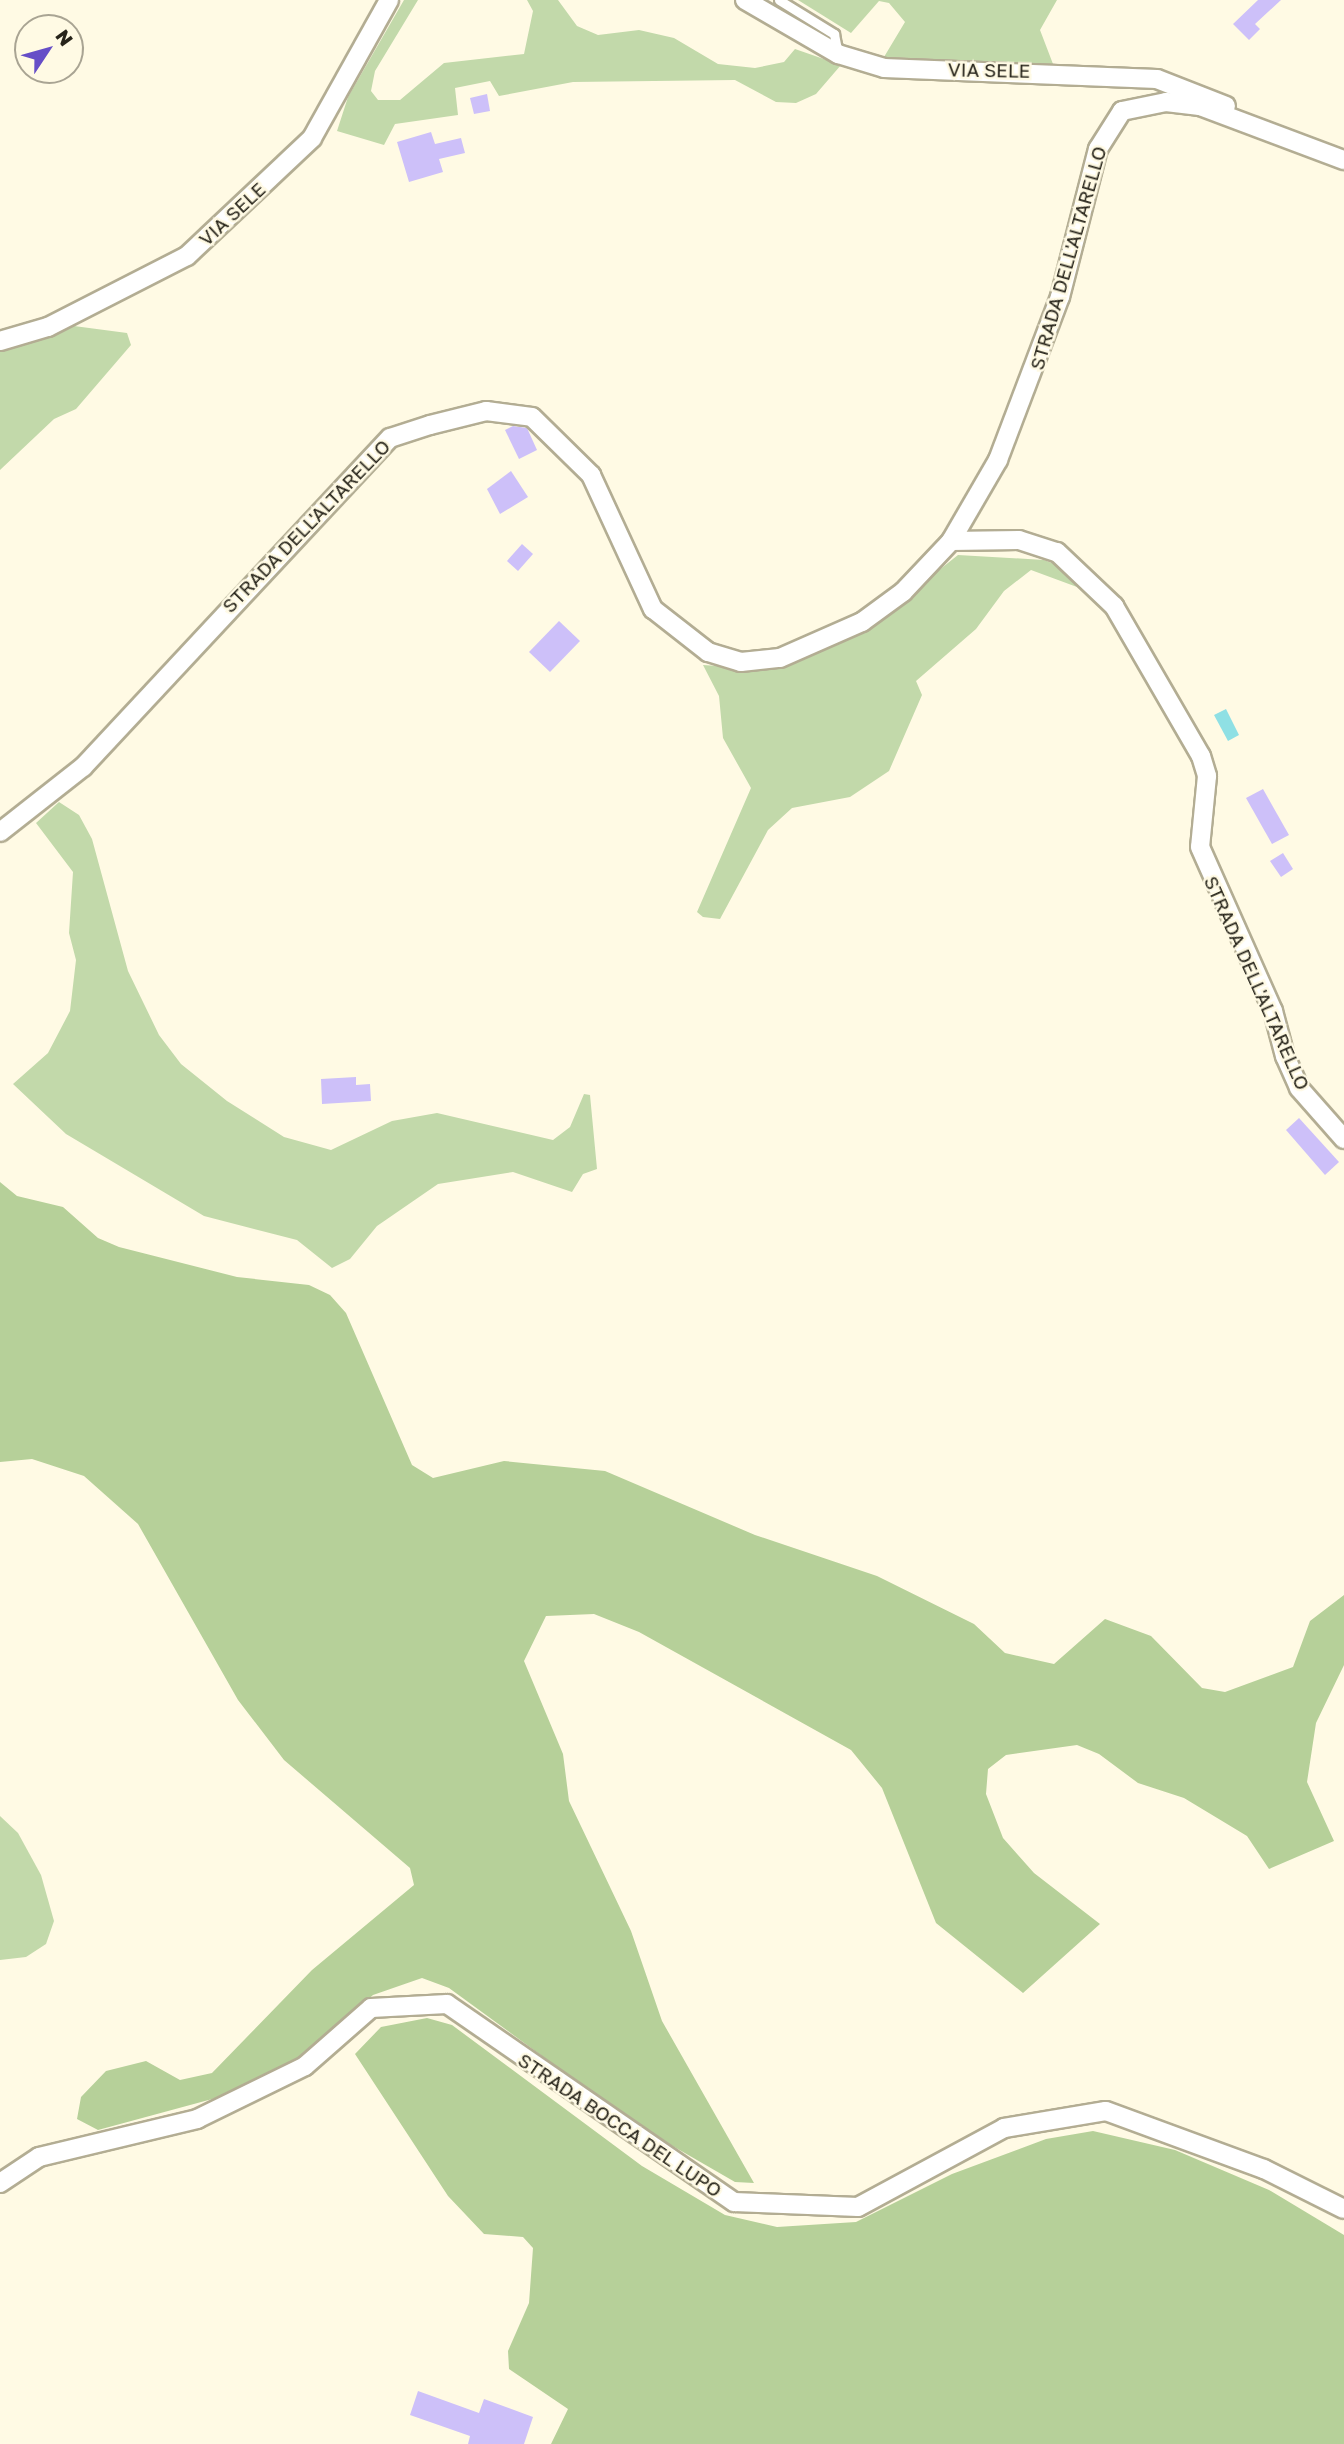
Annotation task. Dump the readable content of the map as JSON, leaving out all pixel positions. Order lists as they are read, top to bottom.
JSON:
{
  "streets": {
    "street": ["VIA SELE", "STRADA DELL'ALTARELLO", "STRADA BOCCA DEL LUPO"]
  },
  "crossings": [
    ["VIA SELE", "STRADA DELL'ALTARELLO"]
  ],
  "north": "top right"
}
